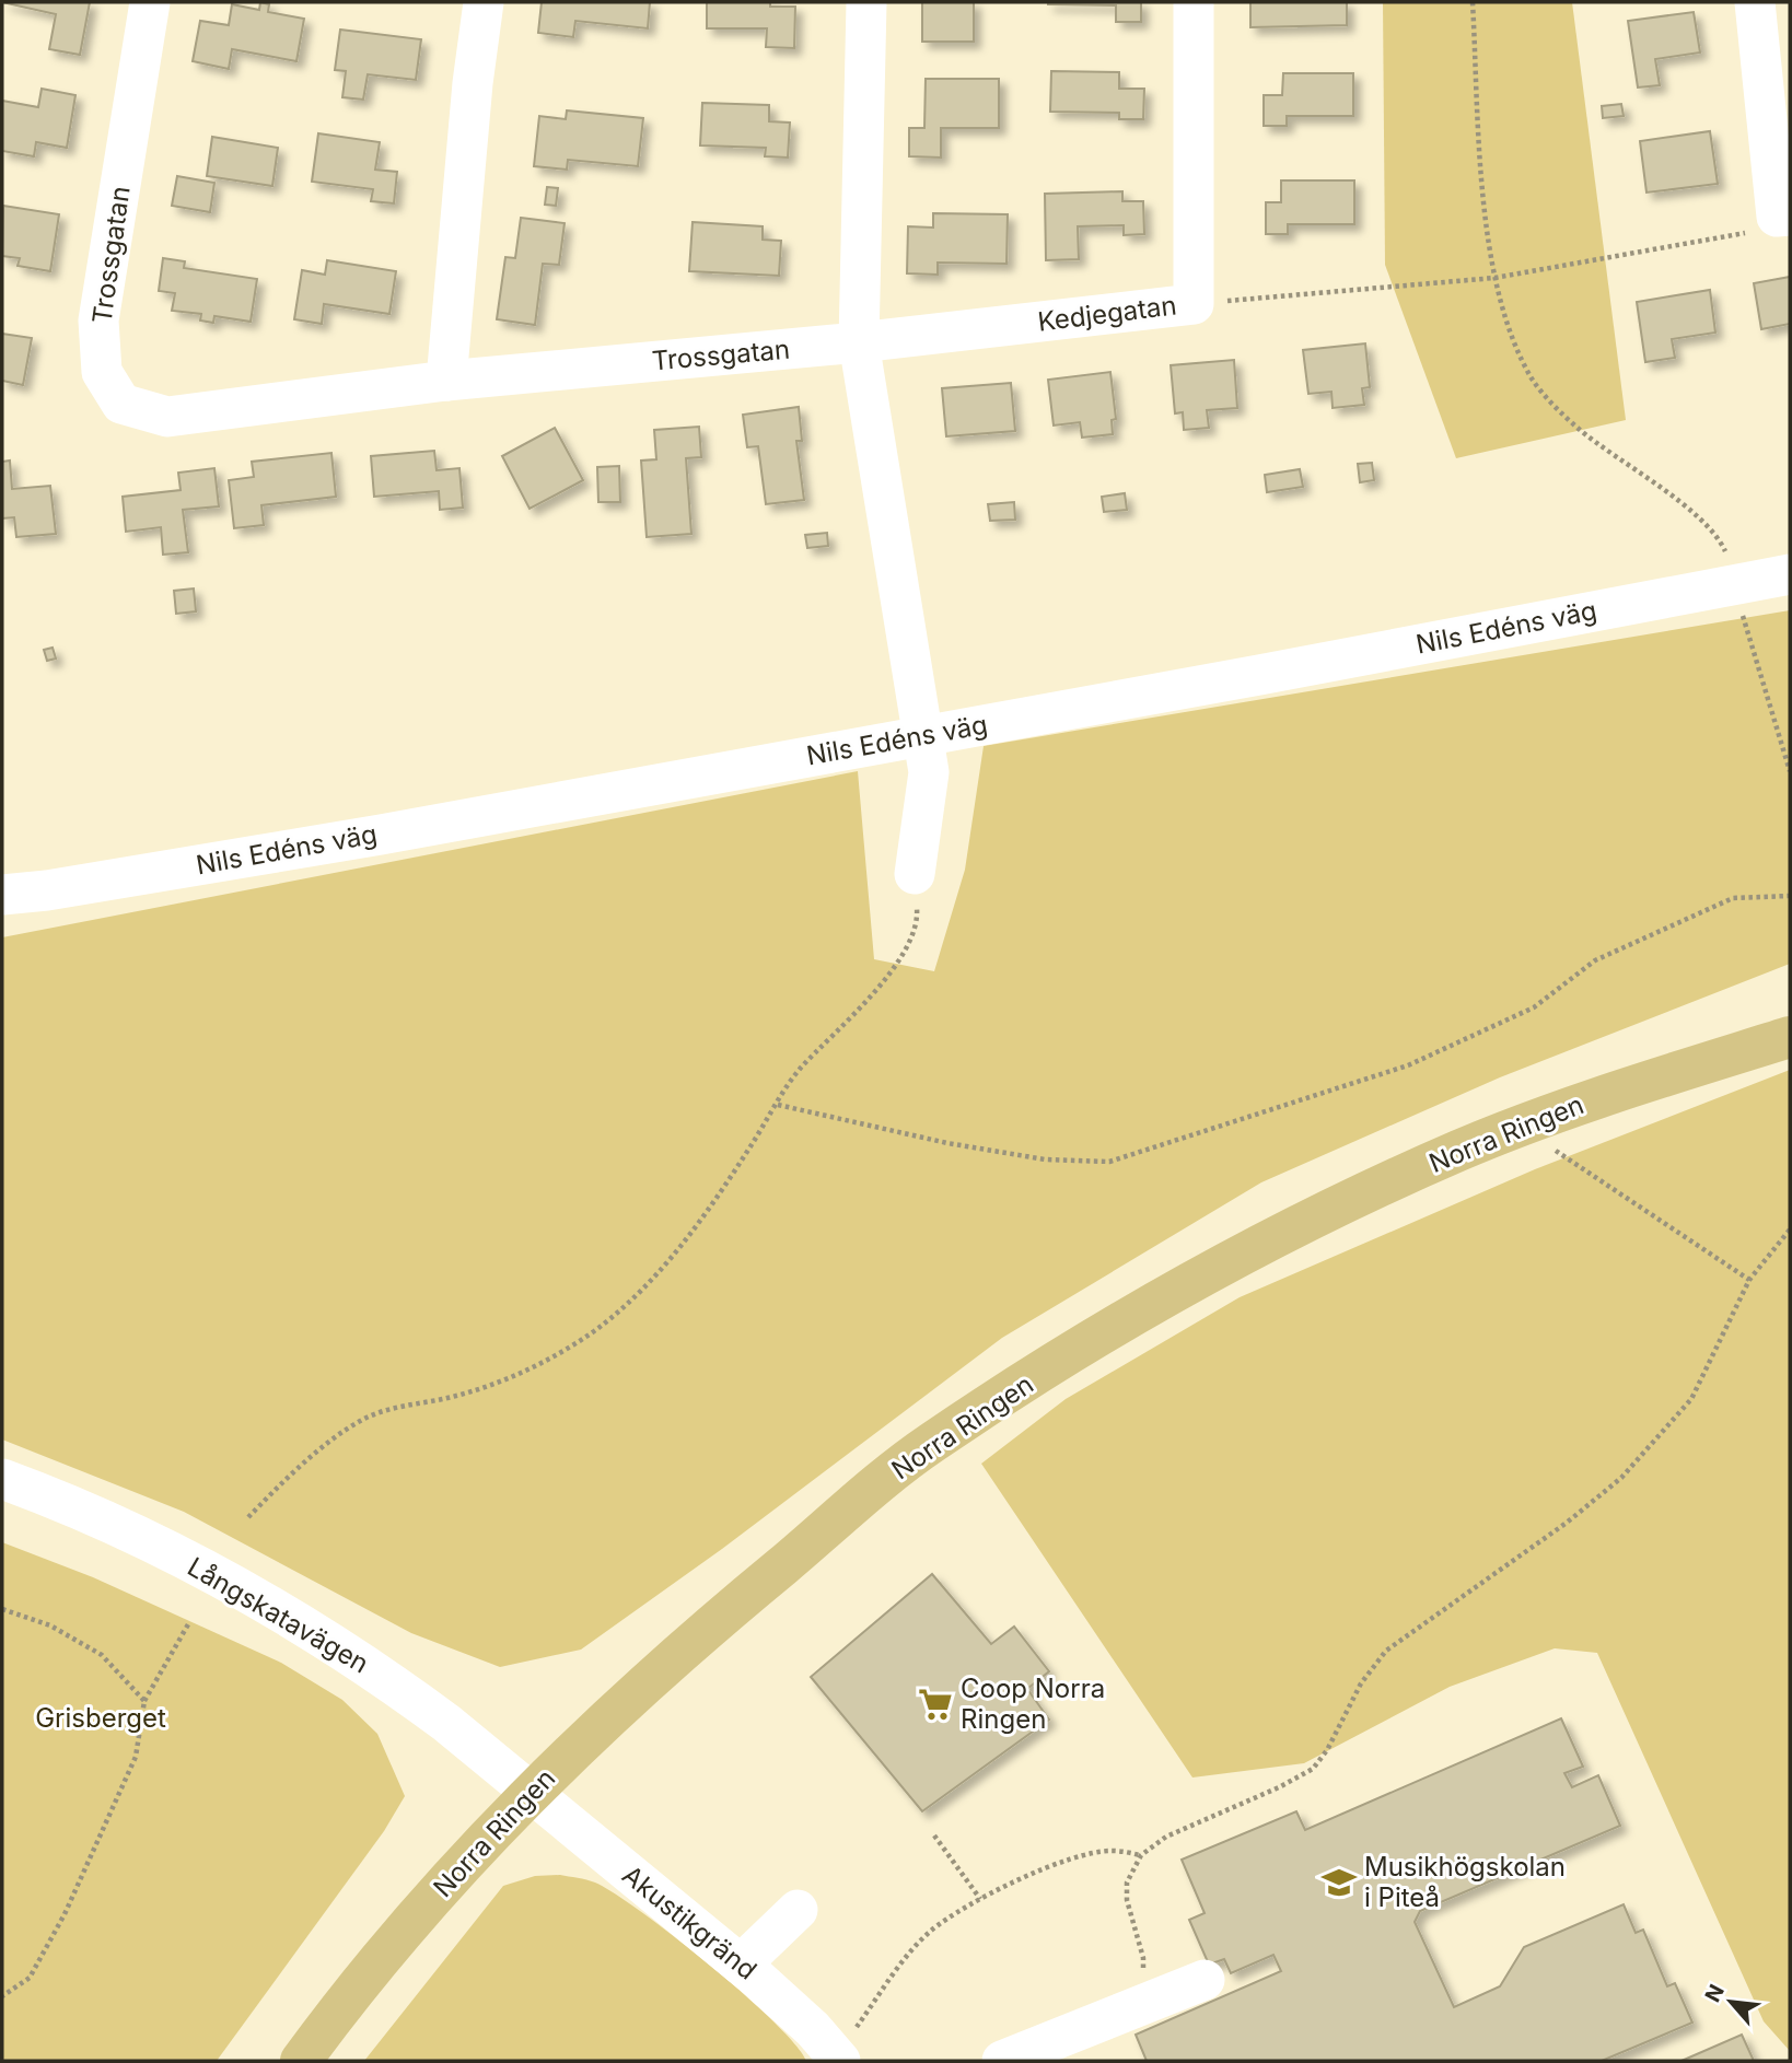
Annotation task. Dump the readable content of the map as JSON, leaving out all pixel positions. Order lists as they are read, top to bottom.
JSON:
{
  "streets": {
    "main road": ["Norra Ringen"],
    "street": [
      "Trossgatan",
      "Kedjegatan",
      "Nils Edéns väg",
      "Långskatavägen",
      "Akustikgränd"
    ]
  },
  "crossings": [
    ["Trossgatan", "Kedjegatan"],
    ["Norra Ringen", "Långskatavägen"],
    ["Norra Ringen", "Akustikgränd"],
    ["Långskatavägen", "Akustikgränd"]
  ],
  "parks": ["Grisberget"],
  "places": {
    "supermarket": ["Coop Norra Ringen"],
    "school or university": ["Musikhögskolan i Piteå"]
  },
  "north": "top left"
}
